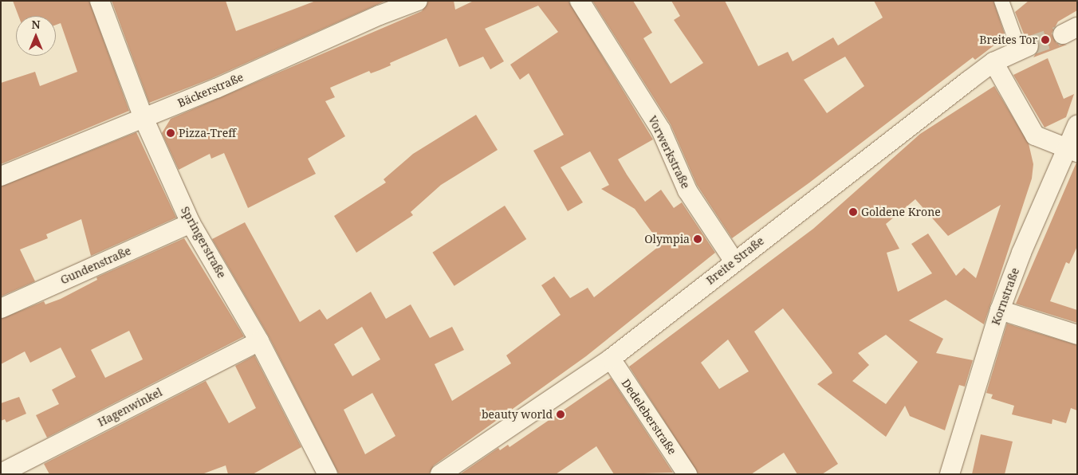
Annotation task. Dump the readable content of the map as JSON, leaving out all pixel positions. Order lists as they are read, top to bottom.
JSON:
{
  "streets": {
    "street": [
      "Bäckerstraße",
      "Vorwerkstraße",
      "Springerstraße",
      "Breite Straße",
      "Gundenstraße",
      "Kornstraße",
      "Hagenwinkel",
      "Dedeleberstraße"
    ]
  },
  "crossings": [
    ["Bäckerstraße", "Springerstraße"],
    ["Vorwerkstraße", "Breite Straße"],
    ["Springerstraße", "Gundenstraße"],
    ["Springerstraße", "Hagenwinkel"],
    ["Breite Straße", "Dedeleberstraße"]
  ],
  "places": [
    "Breites Tor",
    "Pizza-Treff",
    "Goldene Krone",
    "Olympia",
    "beauty world"
  ],
  "north": "top"
}
